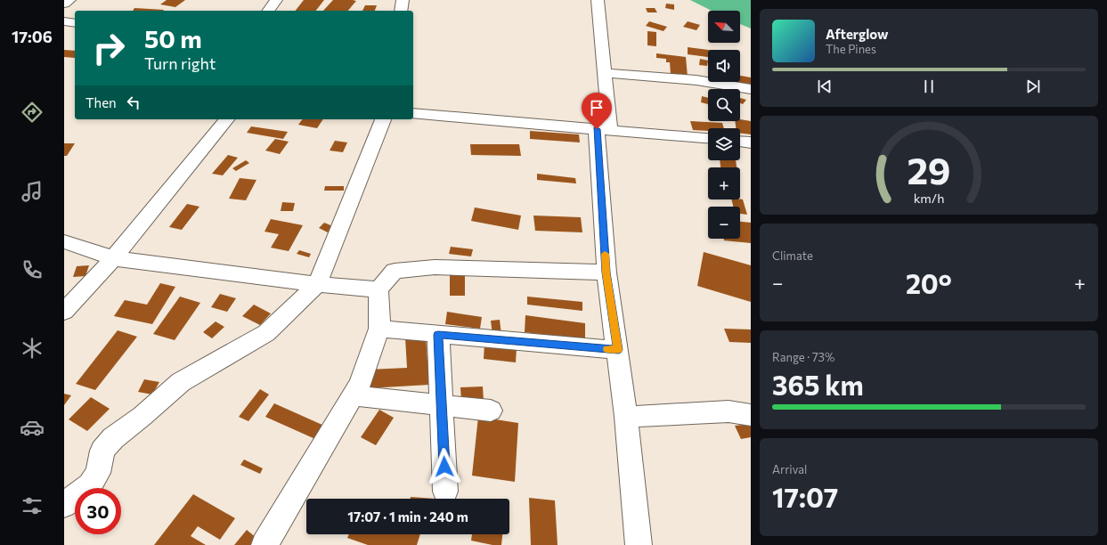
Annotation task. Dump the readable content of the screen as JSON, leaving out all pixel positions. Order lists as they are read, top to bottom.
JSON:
{
  "north": "top left",
  "page": {
    "tabs": "17:06",
    "map_buttons": ["+", "−"],
    "turn": ["50 m", "Turn right"],
    "song": ["Afterglow", "The Pines"],
    "then": "Then",
    "tile": [
      "Climate",
      ["Range · 73%", "365 km"],
      ["Arrival", "17:07"]
    ],
    "heat": ["−", "20°", "+"],
    "limit": "30",
    "trip": "17:07 · 1 min · 240 m",
    "gauge": ["29", "km/h"]
  }
}
